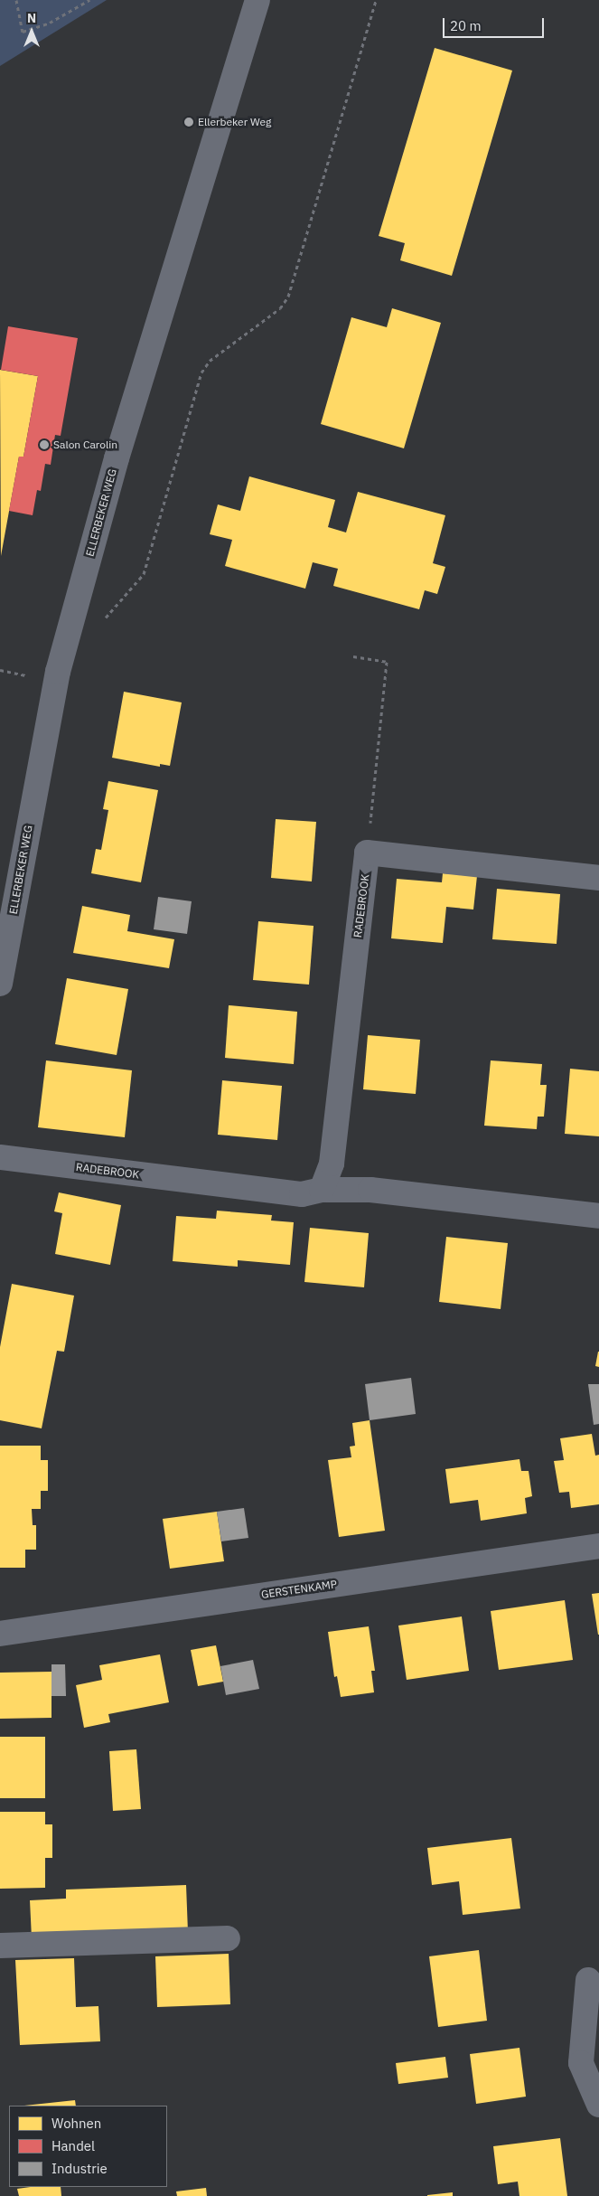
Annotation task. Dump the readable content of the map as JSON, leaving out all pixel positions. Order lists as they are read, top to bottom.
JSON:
{
  "streets": {
    "street": ["ELLERBEKER WEG", "RADEBROOK", "GERSTENKAMP"]
  },
  "places": ["Ellerbeker Weg", "Salon Carolin"],
  "legend": ["Wohnen", "Handel", "Industrie"],
  "scale_bar": "20 m",
  "north": "top"
}
